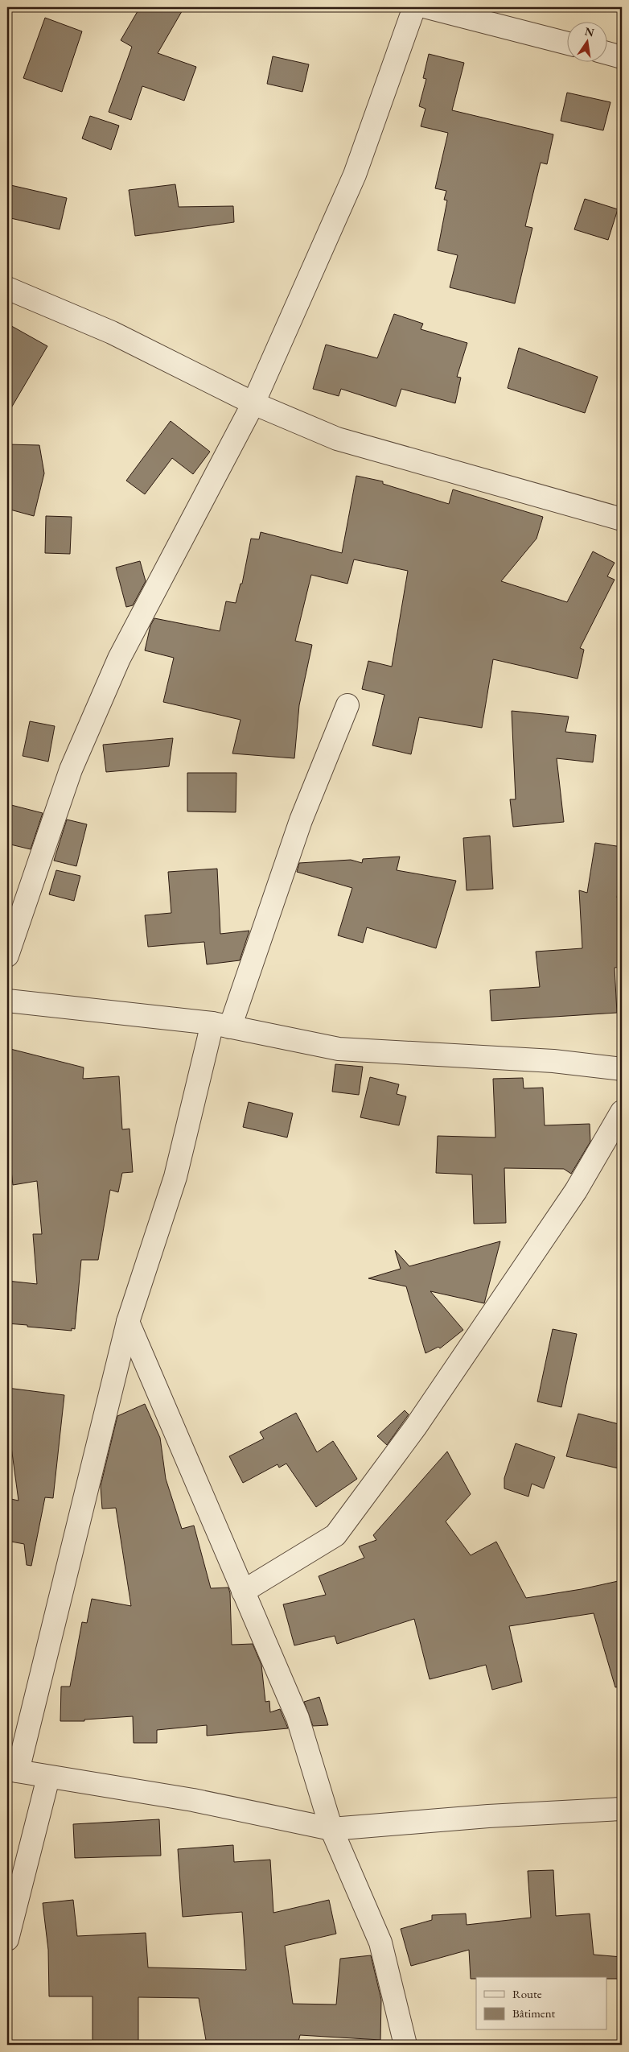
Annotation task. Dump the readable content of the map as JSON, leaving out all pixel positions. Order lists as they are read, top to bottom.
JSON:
{
  "legend": ["Route", "Bâtiment"],
  "north": "top"
}
